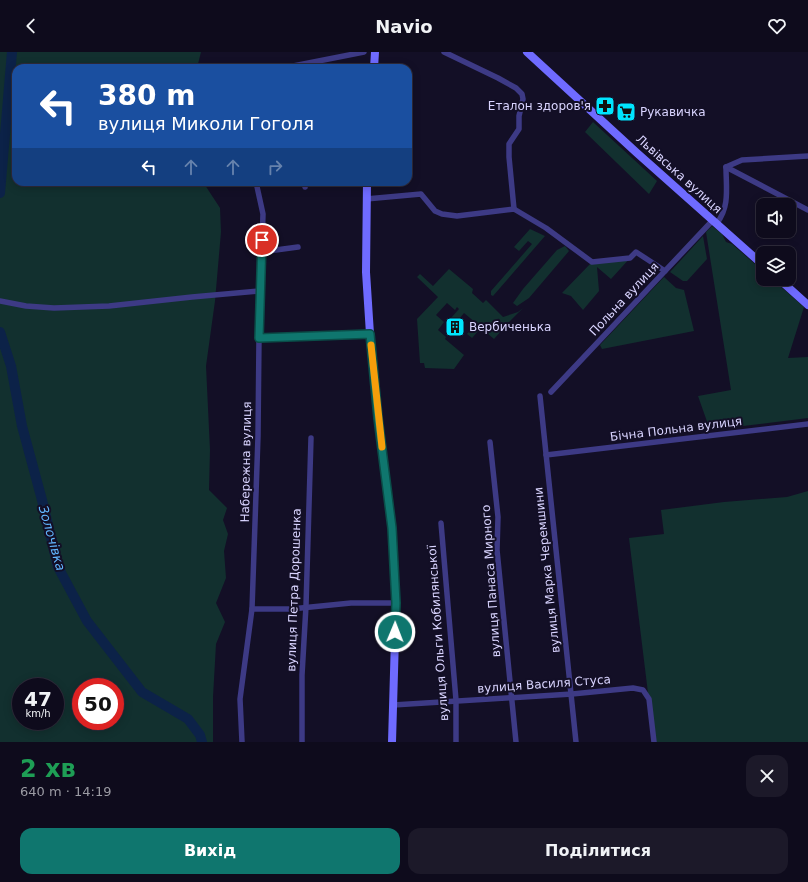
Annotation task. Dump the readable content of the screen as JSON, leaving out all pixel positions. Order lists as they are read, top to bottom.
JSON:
{
  "streets": {
    "main road": ["Львівська вулиця"],
    "street": [
      "Польна вулиця",
      "Бічна Польна вулиця",
      "Набережна вулиця",
      "вулиця Марка Черемшини",
      "вулиця Панаса Мирного",
      "вулиця Петра Дорошенка",
      "вулиця Ольги Кобилянської",
      "вулиця Василя Стуса"
    ]
  },
  "crossings": [
    ["Львівська вулиця", "Польна вулиця"],
    ["Бічна Польна вулиця", "вулиця Марка Черемшини"],
    ["вулиця Марка Черемшини", "вулиця Василя Стуса"],
    ["вулиця Панаса Мирного", "вулиця Василя Стуса"],
    ["вулиця Ольги Кобилянської", "вулиця Василя Стуса"]
  ],
  "water": ["Золочівка"],
  "places": {
    "pharmacy": ["Еталон здоров'я"],
    "supermarket": ["Рукавичка"],
    "building": ["Вербиченька"]
  },
  "page": {
    "header": "Navio",
    "turn": ["380 m", "вулиця Миколи Гоголя"],
    "speed": "47 km/h",
    "limit": "50",
    "heading": ["2 хв", "640 m · 14:19"],
    "buttons": ["Вихід", "Поділитися"]
  }
}
